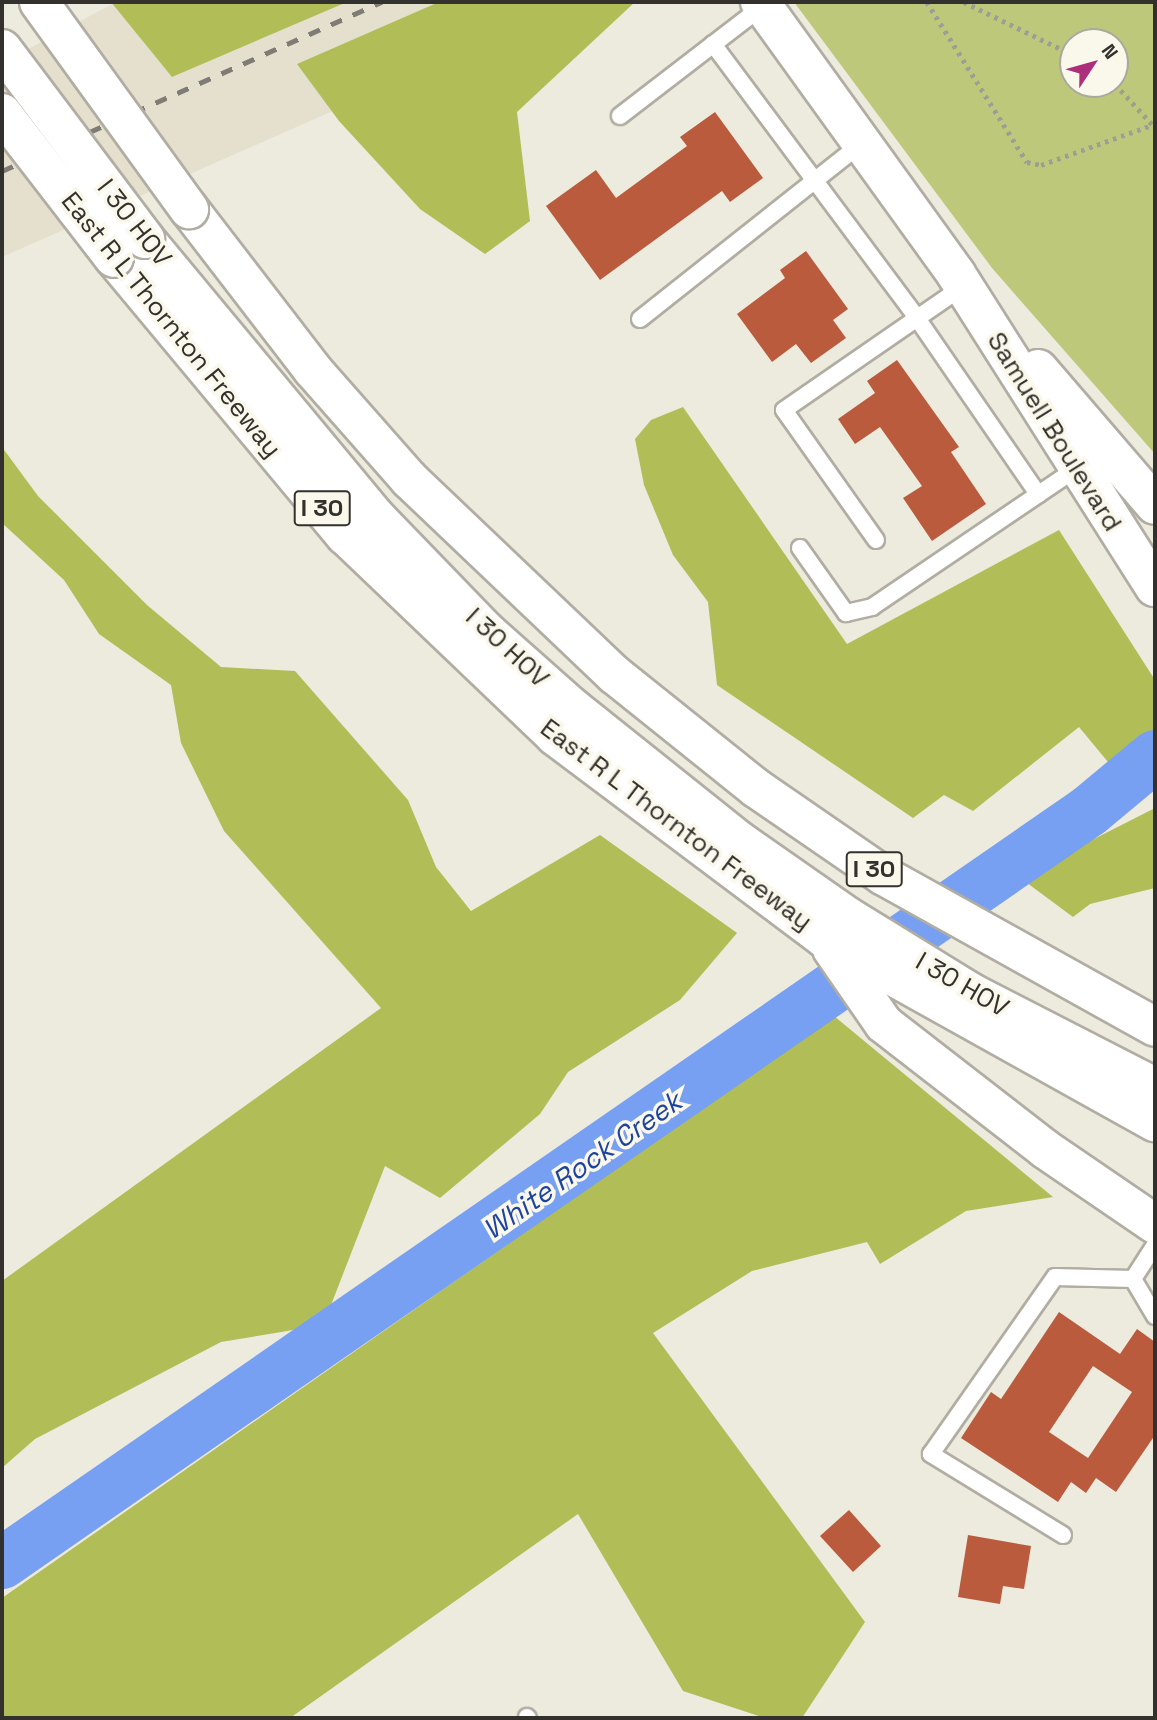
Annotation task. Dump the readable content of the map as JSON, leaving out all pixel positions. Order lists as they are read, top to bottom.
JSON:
{
  "streets": {
    "main road": [
      "I 30 HOV",
      "East R L Thornton Freeway",
      "Samuell Boulevard",
      "I 30"
    ]
  },
  "crossings": [
    ["I 30 HOV", "East R L Thornton Freeway"]
  ],
  "water": ["White Rock Creek"],
  "north": "top right"
}
